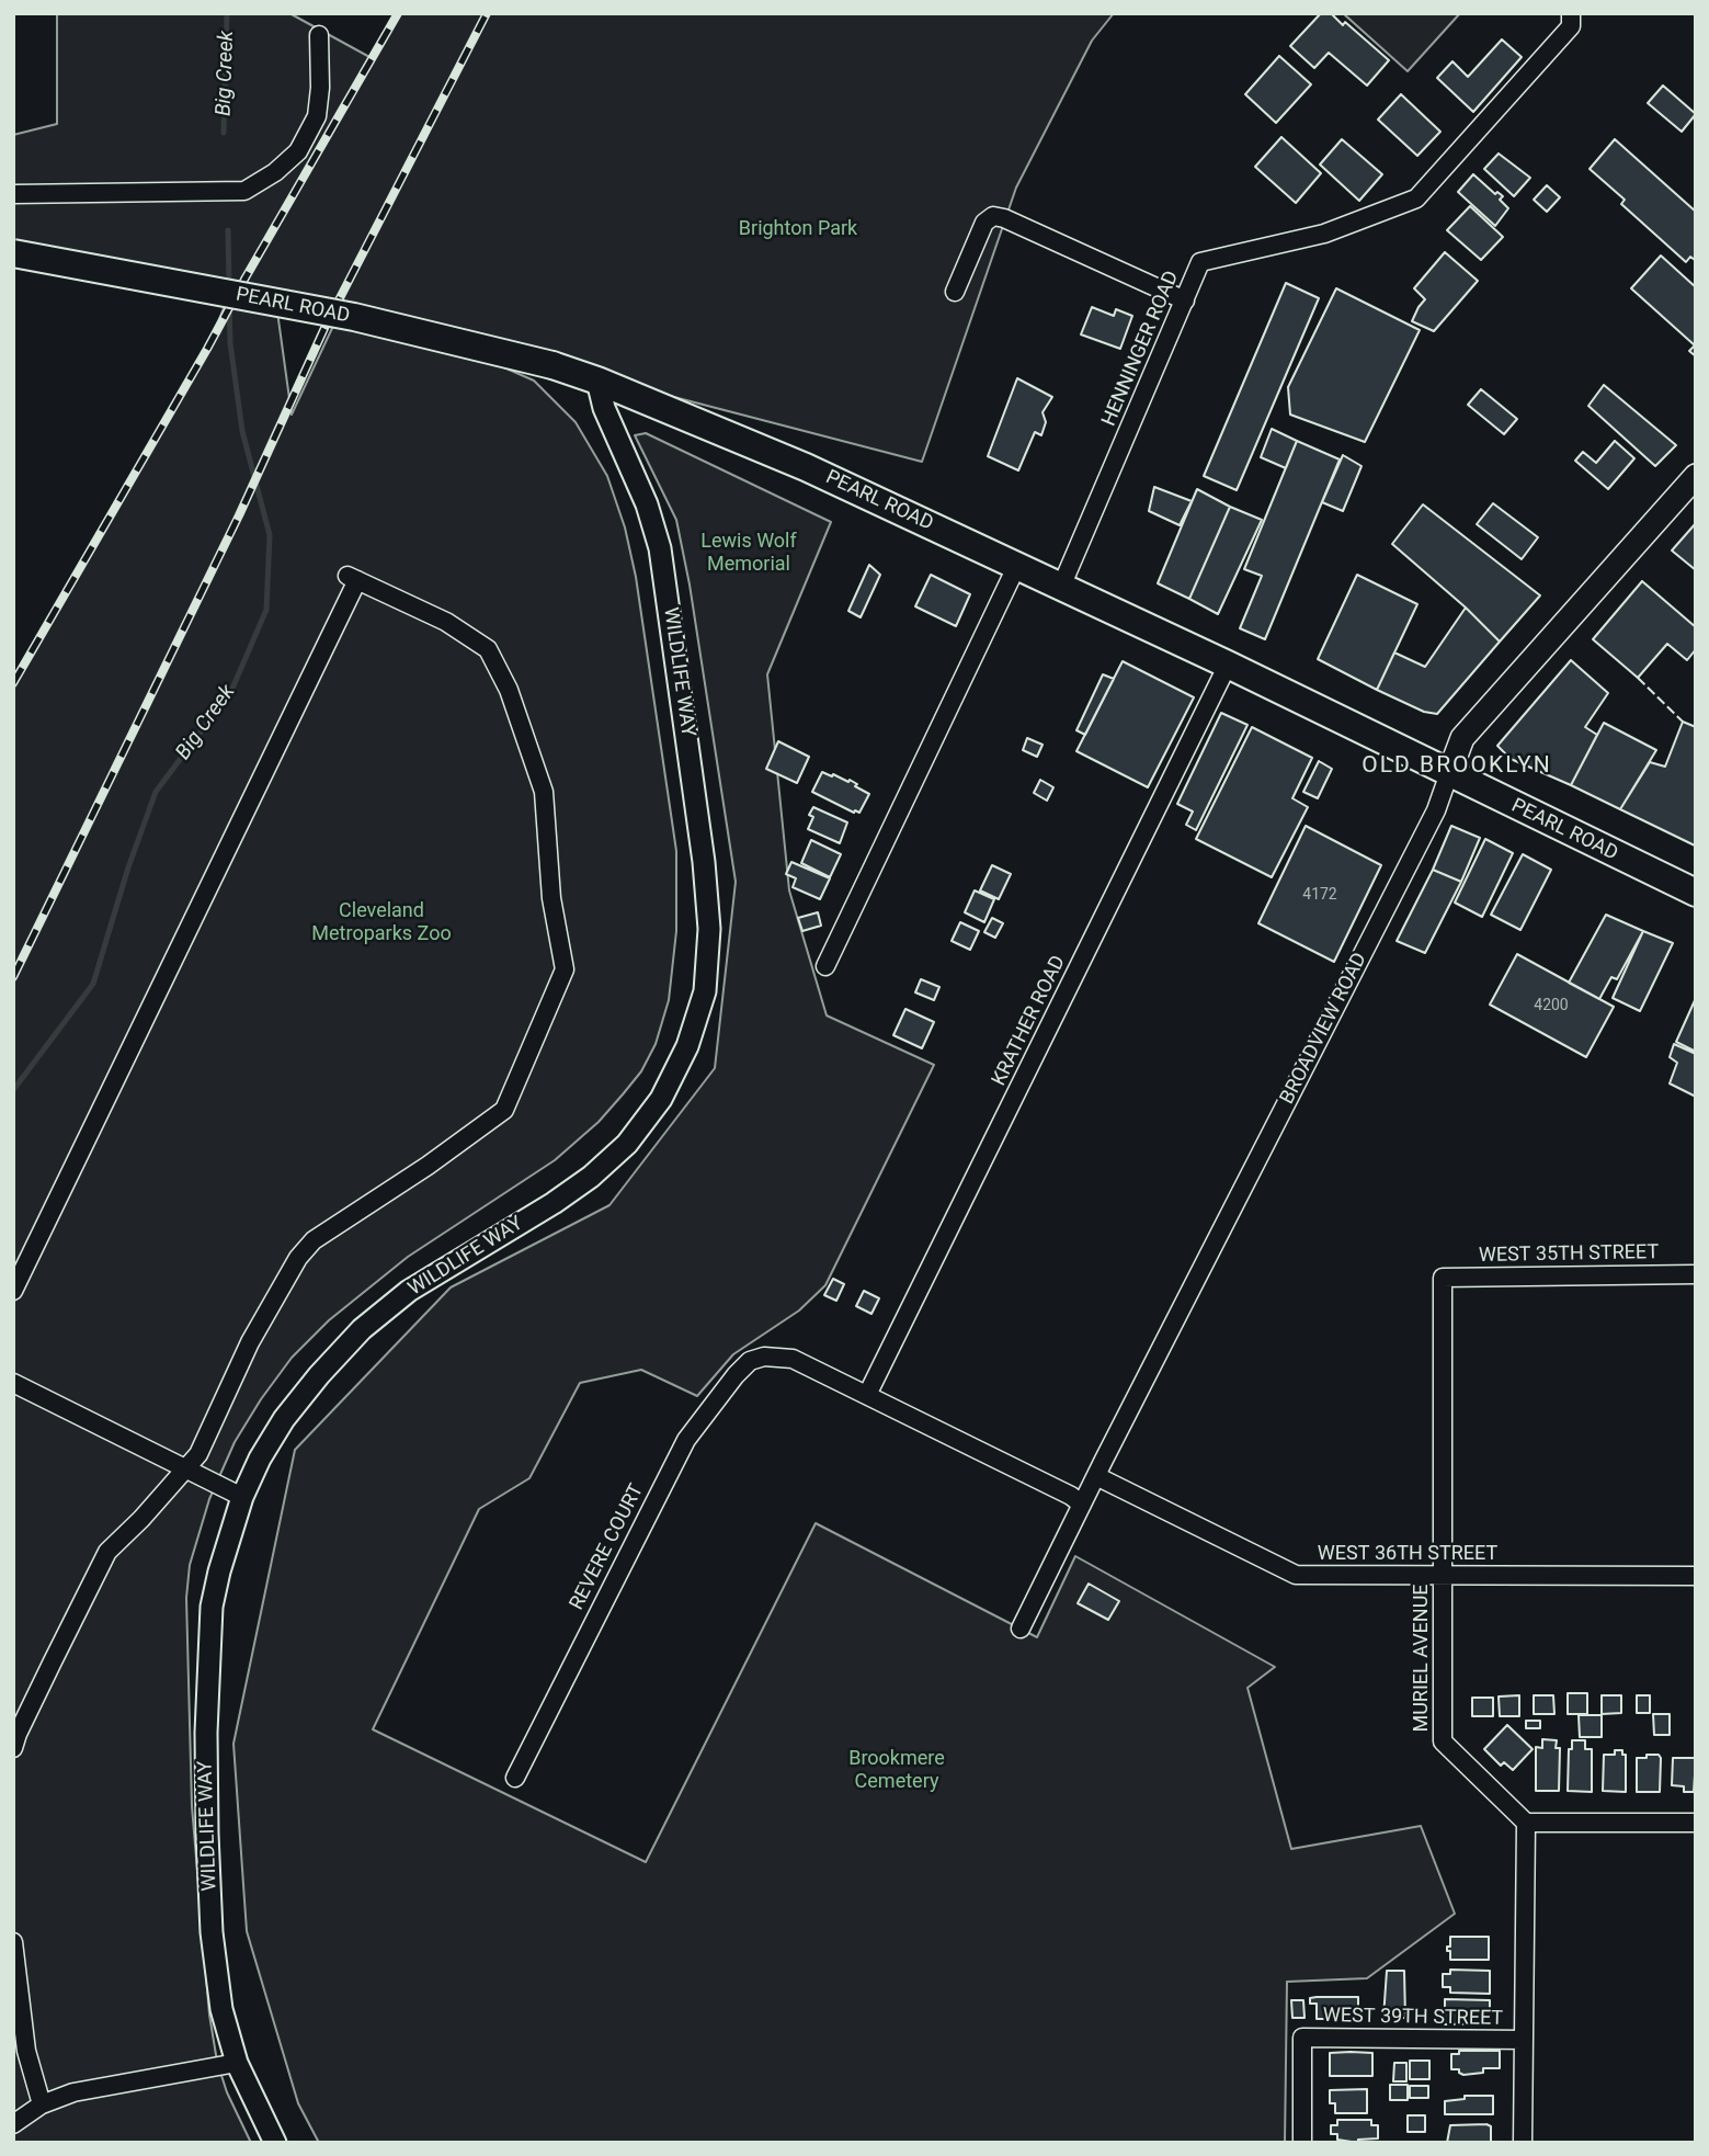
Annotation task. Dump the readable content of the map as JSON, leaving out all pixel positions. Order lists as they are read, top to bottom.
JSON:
{
  "streets": {
    "main road": ["PEARL ROAD", "BROADVIEW ROAD"],
    "street": [
      "HENNINGER ROAD",
      "WILDLIFE WAY",
      "KRATHER ROAD",
      "WEST 35TH STREET",
      "REVERE COURT",
      "WEST 36TH STREET",
      "MURIEL AVENUE",
      "WEST 39TH STREET"
    ]
  },
  "crossings": [
    ["PEARL ROAD", "HENNINGER ROAD"],
    ["PEARL ROAD", "WILDLIFE WAY"],
    ["PEARL ROAD", "KRATHER ROAD"],
    ["PEARL ROAD", "BROADVIEW ROAD"],
    ["KRATHER ROAD", "REVERE COURT"],
    ["BROADVIEW ROAD", "WEST 36TH STREET"],
    ["WEST 35TH STREET", "MURIEL AVENUE"],
    ["WEST 36TH STREET", "MURIEL AVENUE"]
  ],
  "districts": ["OLD BROOKLYN"],
  "water": ["Big Creek"],
  "parks": [
    "Brighton Park",
    "Lewis Wolf Memorial",
    "Cleveland Metroparks Zoo",
    "Brookmere Cemetery"
  ],
  "house_numbers": ["4172", "4200"]
}
